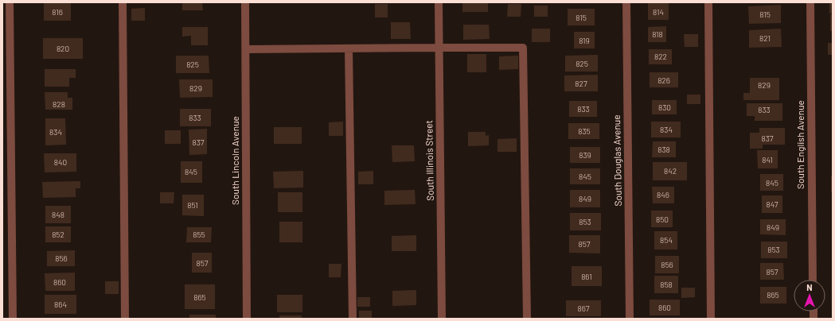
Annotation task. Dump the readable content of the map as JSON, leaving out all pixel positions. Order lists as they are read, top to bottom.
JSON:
{
  "streets": {
    "street": [
      "South English Avenue",
      "South Lincoln Avenue",
      "South Illinois Street",
      "South Douglas Avenue"
    ]
  },
  "house_numbers": [
    "816",
    "814",
    "815",
    "815",
    "818",
    "821",
    "819",
    "820",
    "822",
    "825",
    "825",
    "826",
    "827",
    "829",
    "829",
    "828",
    "830",
    "833",
    "833",
    "833",
    "834",
    "835",
    "834",
    "837",
    "837",
    "838",
    "839",
    "841",
    "840",
    "842",
    "845",
    "845",
    "845",
    "846",
    "849",
    "847",
    "851",
    "848",
    "850",
    "853",
    "849",
    "852",
    "855",
    "854",
    "857",
    "853",
    "856",
    "857",
    "856",
    "857",
    "861",
    "860",
    "858",
    "865",
    "865",
    "864",
    "860",
    "867"
  ],
  "north": "top"
}
